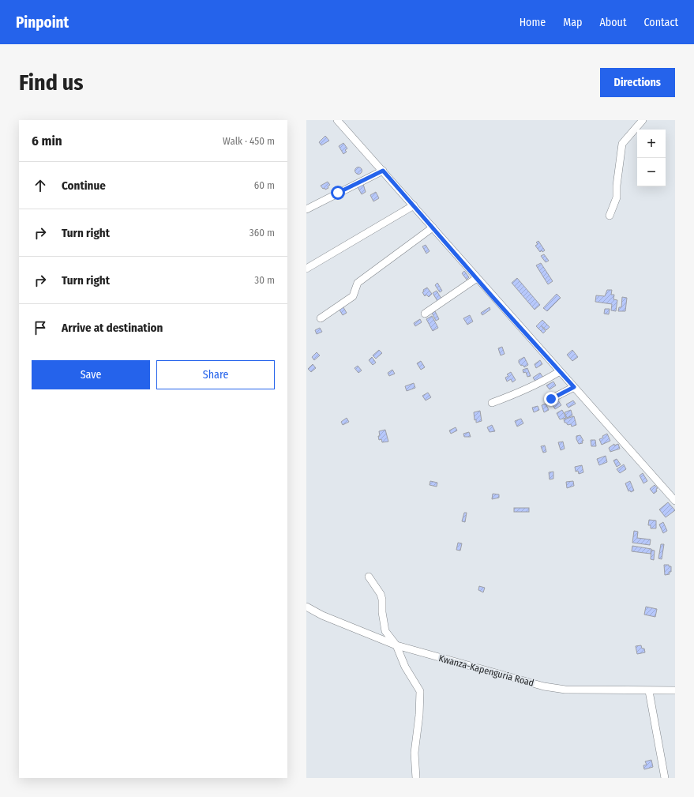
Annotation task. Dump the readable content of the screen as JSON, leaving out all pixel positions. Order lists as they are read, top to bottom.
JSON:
{
  "streets": {
    "street": ["Kwanza-Kapenguria Road"]
  },
  "page": {
    "header": "Pinpoint",
    "nav": [
      "Home",
      "Map",
      "About",
      "Contact"
    ],
    "buttons": [
      "Directions",
      ["Save", "Share"]
    ],
    "title": "Find us",
    "heading": ["6 min", "Walk · 450 m"],
    "map_buttons": ["+", "−"],
    "list": [
      ["Continue", "60 m"],
      ["Turn right", "360 m"],
      ["Turn right", "30 m"],
      "Arrive at destination"
    ]
  }
}
